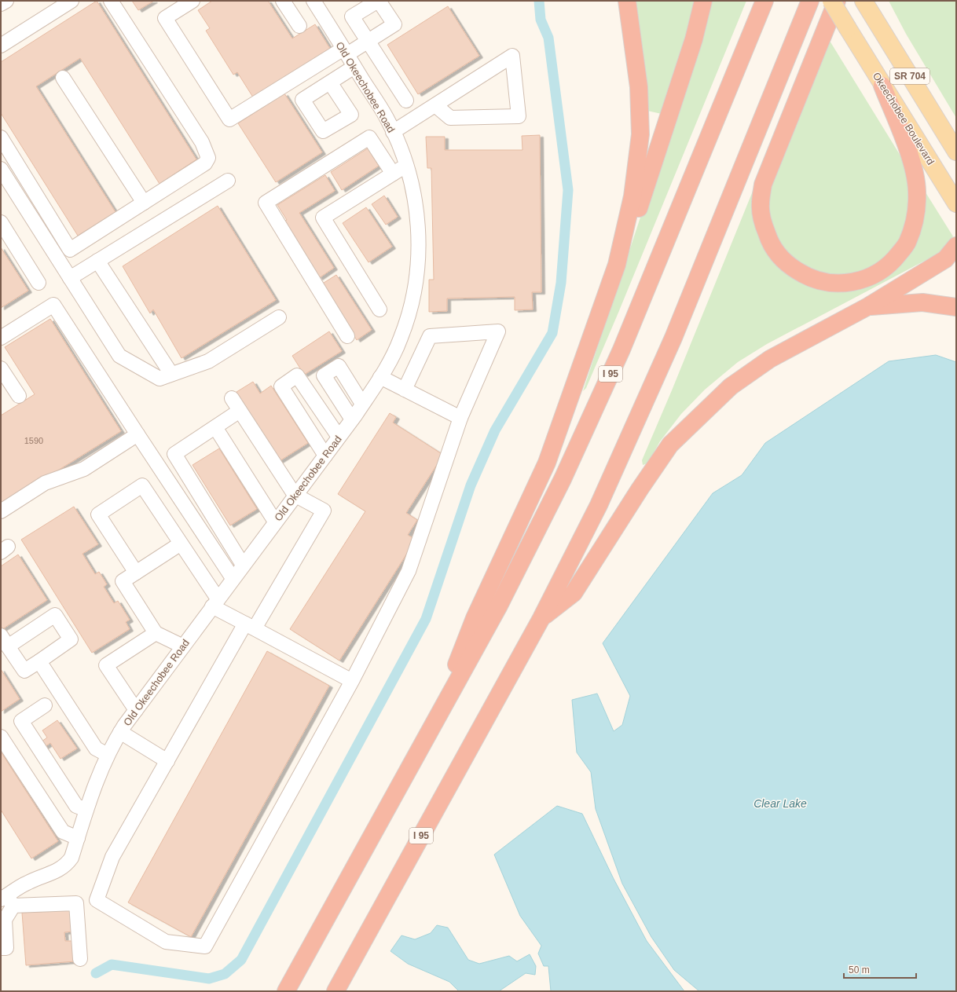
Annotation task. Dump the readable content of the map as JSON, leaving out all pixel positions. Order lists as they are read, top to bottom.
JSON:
{
  "streets": {
    "highway": ["I 95"],
    "main road": ["SR 704", "Okeechobee Boulevard"],
    "street": ["Old Okeechobee Road"]
  },
  "water": ["Clear Lake"],
  "house_numbers": ["1590"],
  "scale_bar": "50 m"
}
